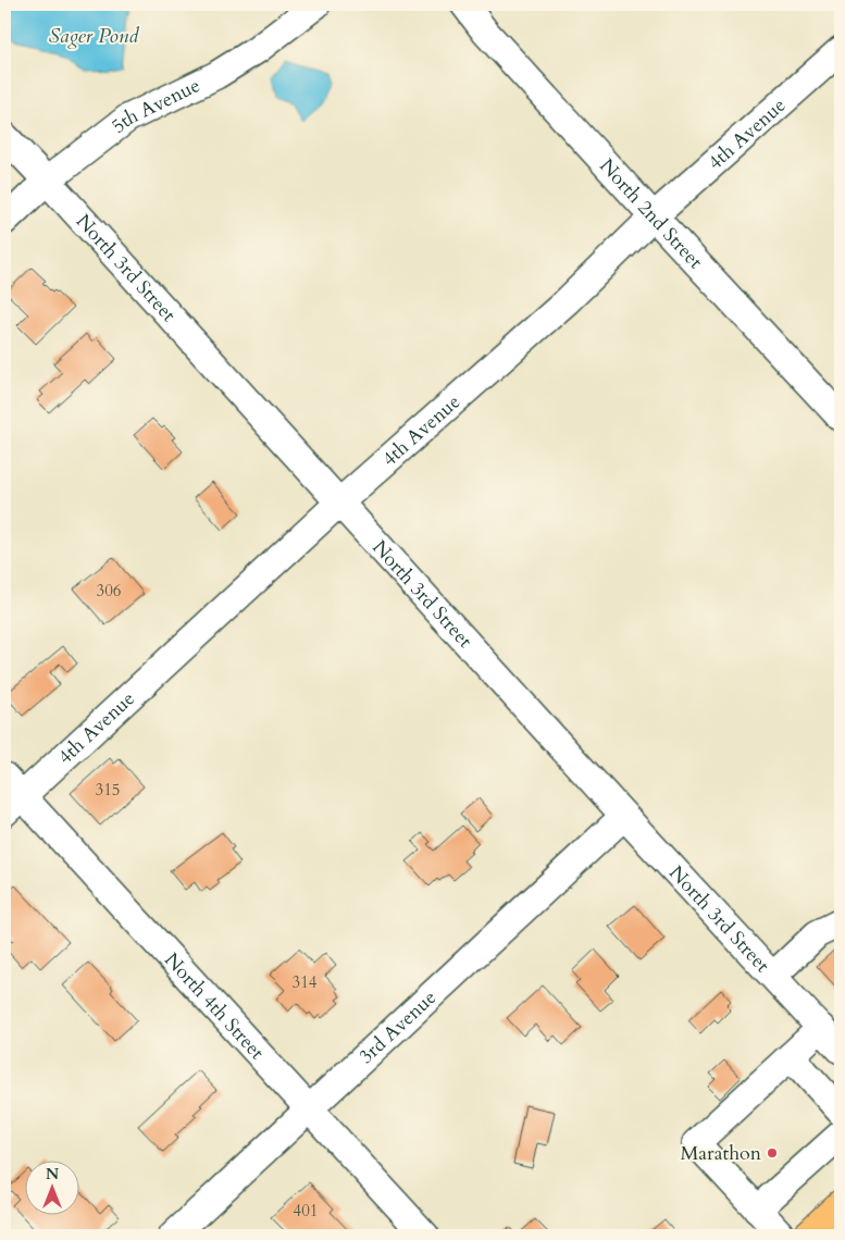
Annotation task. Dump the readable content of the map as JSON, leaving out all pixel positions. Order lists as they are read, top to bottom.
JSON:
{
  "streets": {
    "street": [
      "5th Avenue",
      "4th Avenue",
      "North 2nd Street",
      "North 3rd Street",
      "North 4th Street",
      "3rd Avenue"
    ]
  },
  "crossings": [
    ["5th Avenue", "North 3rd Street"],
    ["4th Avenue", "North 2nd Street"],
    ["4th Avenue", "North 3rd Street"],
    ["4th Avenue", "North 4th Street"],
    ["North 3rd Street", "3rd Avenue"],
    ["North 4th Street", "3rd Avenue"]
  ],
  "water": ["Sager Pond"],
  "places": ["Marathon"],
  "house_numbers": [
    "306",
    "315",
    "314",
    "401"
  ],
  "north": "top"
}
